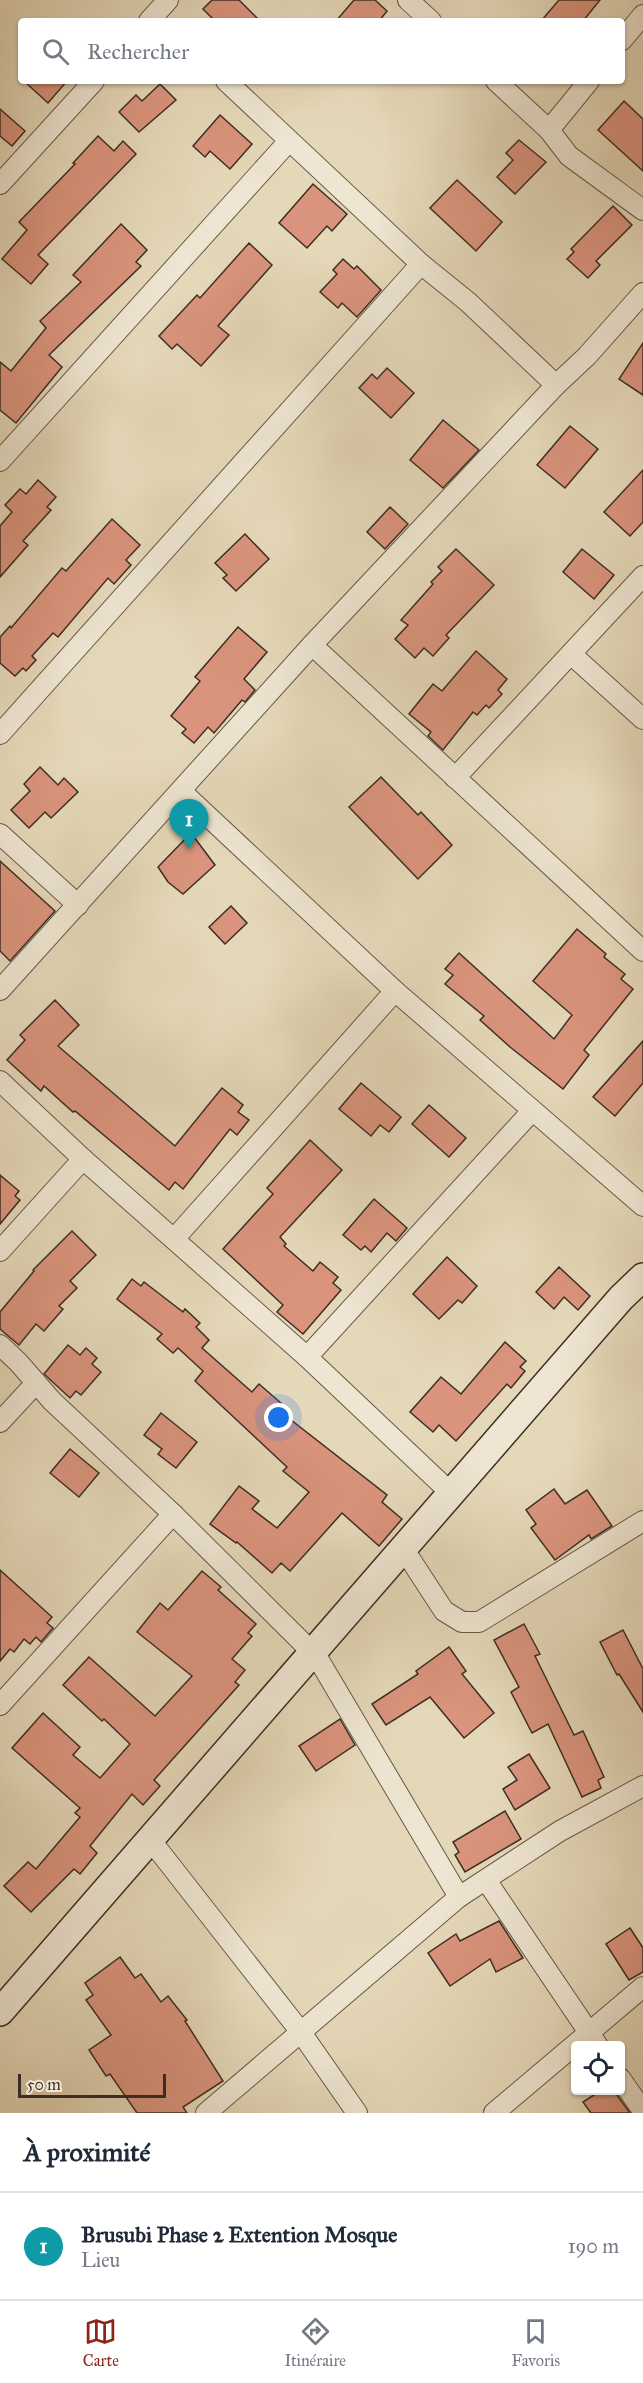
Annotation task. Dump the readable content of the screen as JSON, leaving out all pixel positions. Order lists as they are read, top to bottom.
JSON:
{
  "scale_bar": "50 m",
  "page": {
    "search": "Rechercher",
    "pins": "1",
    "scale": "50 m",
    "heading": "À proximité",
    "list": [
      {
        "mark": "1",
        "name": "Brusubi Phase 2 Extention Mosque",
        "note": "Lieu",
        "value": "190 m"
      }
    ],
    "nav": ["Carte", "Itinéraire", "Favoris"]
  }
}
